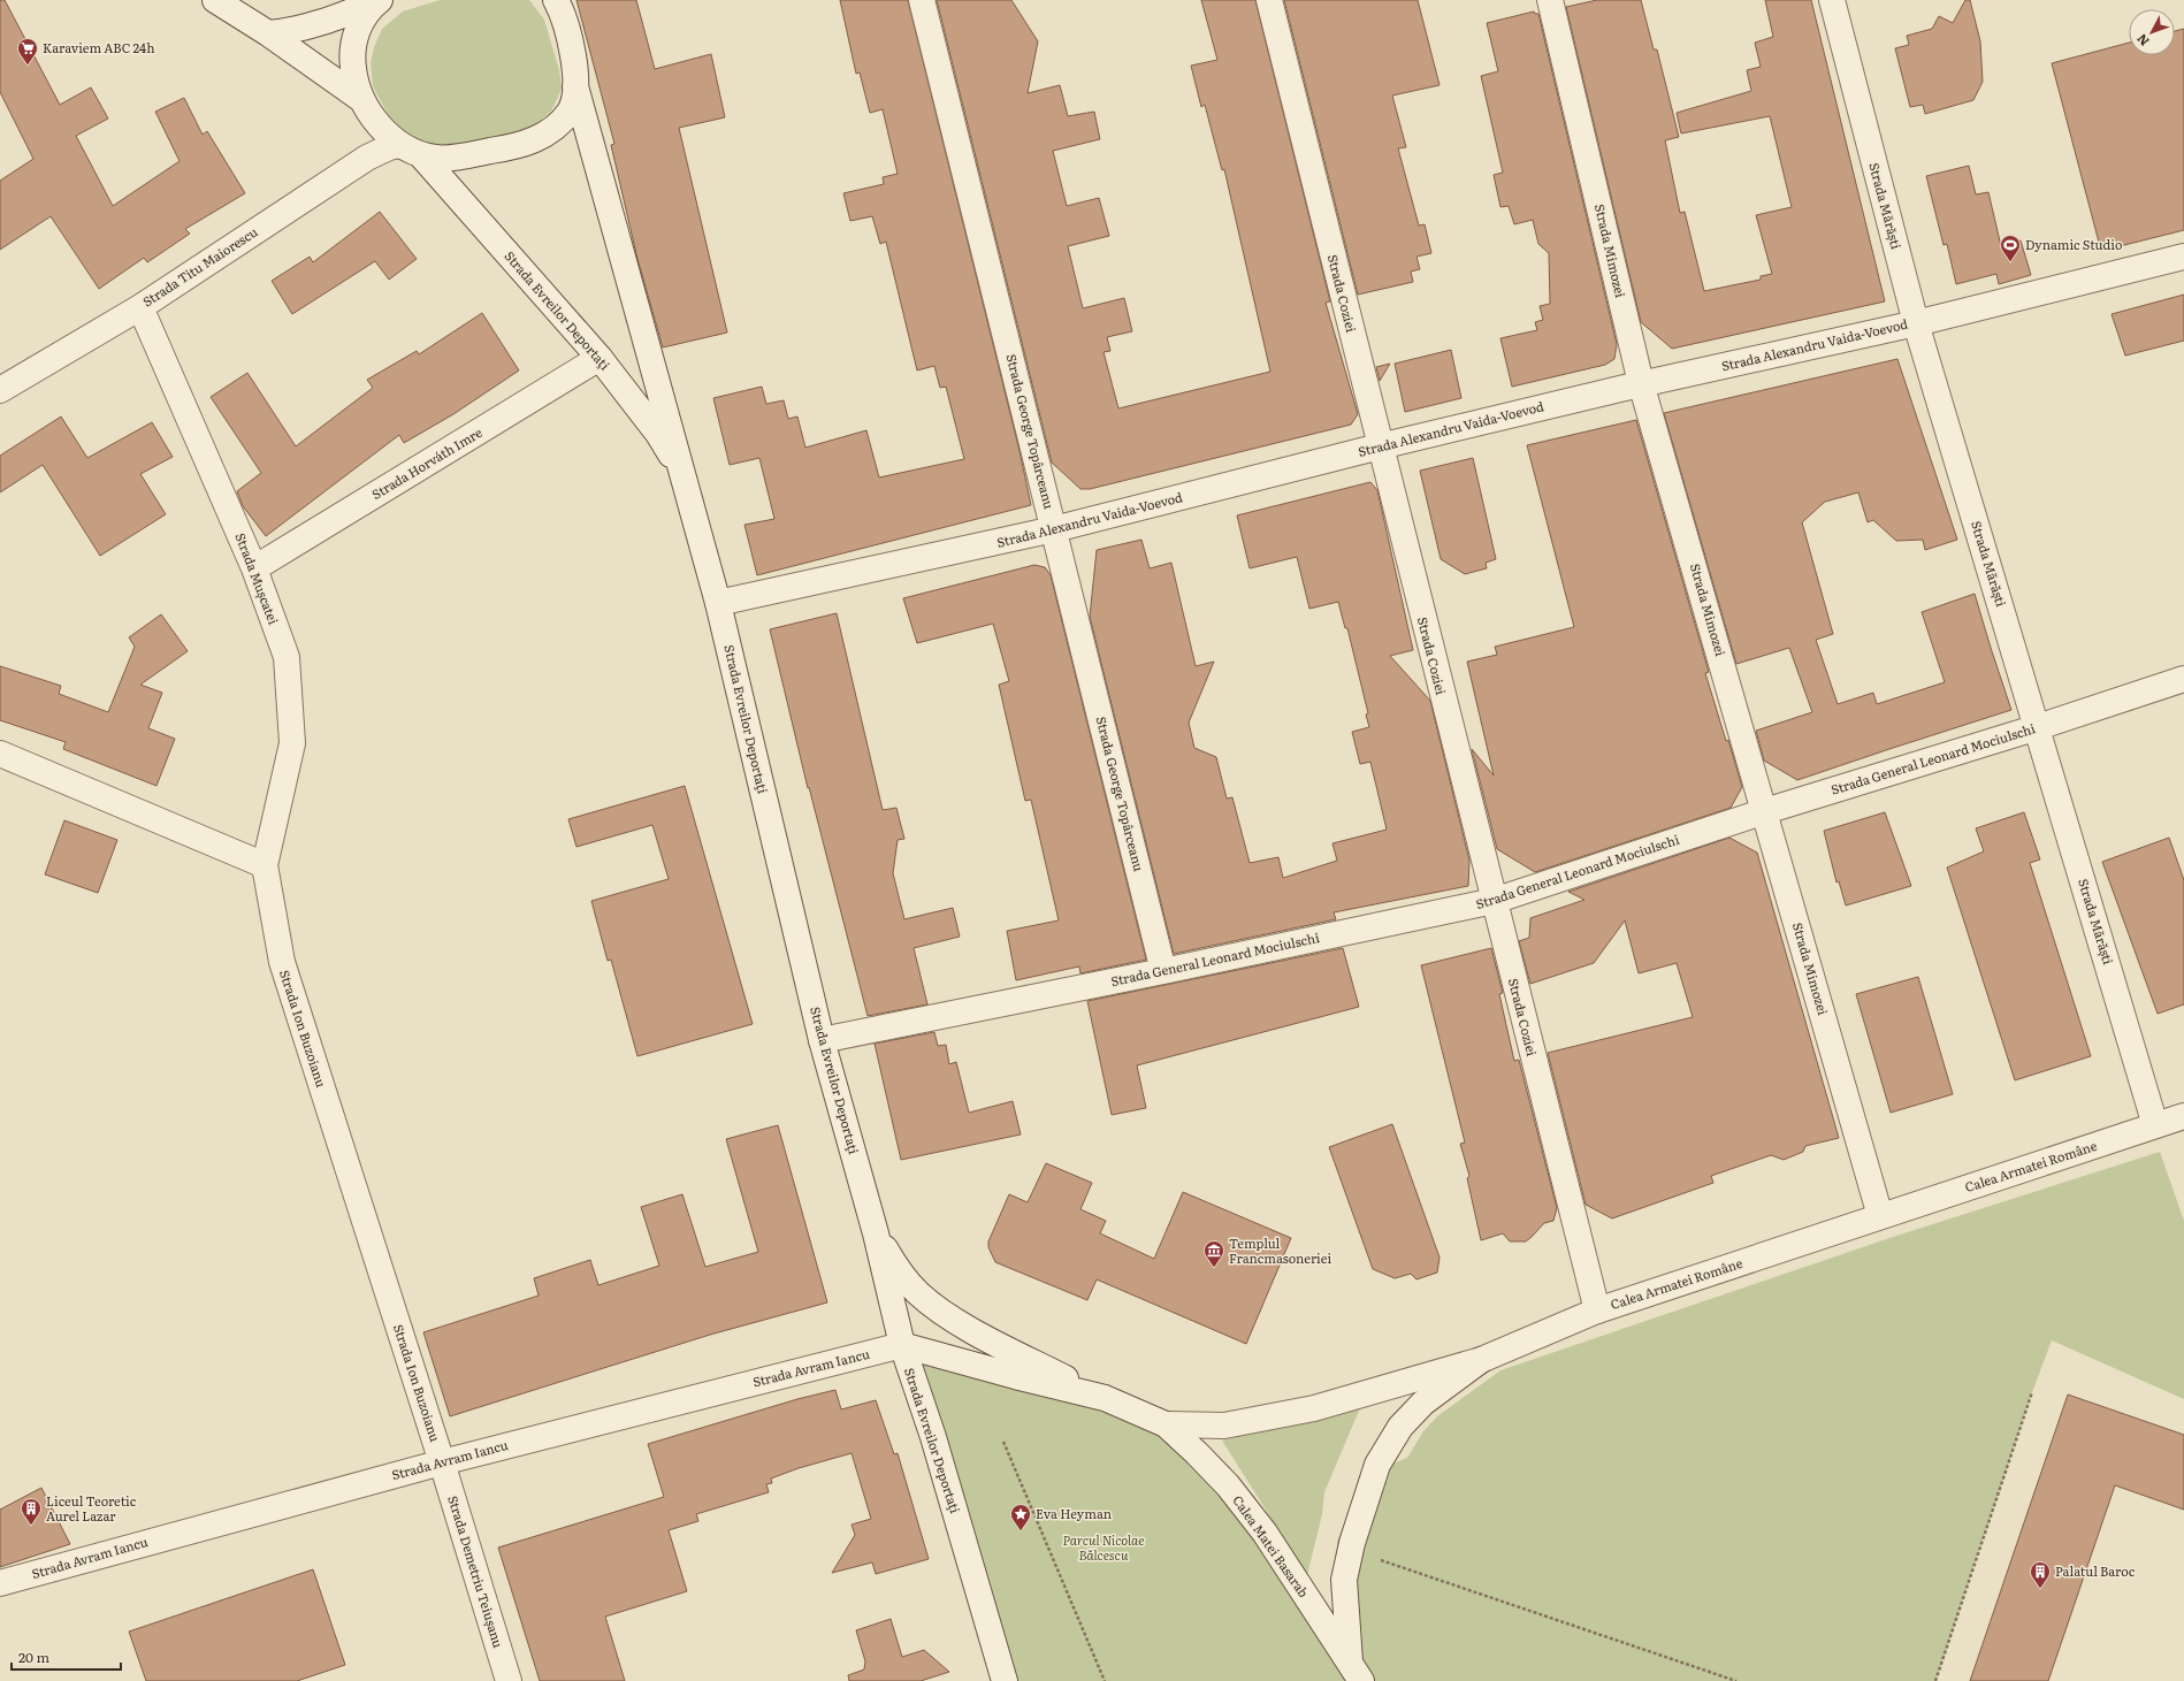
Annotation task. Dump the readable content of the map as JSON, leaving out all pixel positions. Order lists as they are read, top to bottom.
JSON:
{
  "streets": {
    "street": [
      "Strada Mărăști",
      "Strada Mimozei",
      "Strada Titu Maiorescu",
      "Strada Coziei",
      "Strada Evreilor Deportaţi",
      "Strada Alexandru Vaida-Voevod",
      "Strada George Topârceanu",
      "Strada Horváth Imre",
      "Strada Mușcatei",
      "Strada General Leonard Mociulschi",
      "Strada Ion Buzoianu",
      "Calea Armatei Române",
      "Strada Avram Iancu",
      "Calea Matei Basarab",
      "Strada Demetriu Teiușanu"
    ]
  },
  "crossings": [
    ["Strada Mărăști", "Strada Alexandru Vaida-Voevod"],
    ["Strada Mărăști", "Strada General Leonard Mociulschi"],
    ["Strada Mărăști", "Calea Armatei Române"],
    ["Strada Mimozei", "Strada Alexandru Vaida-Voevod"],
    ["Strada Mimozei", "Strada General Leonard Mociulschi"],
    ["Strada Mimozei", "Calea Armatei Române"],
    ["Strada Titu Maiorescu", "Strada Evreilor Deportaţi"],
    ["Strada Titu Maiorescu", "Strada Mușcatei"],
    ["Strada Coziei", "Strada Alexandru Vaida-Voevod"],
    ["Strada Coziei", "Strada General Leonard Mociulschi"],
    ["Strada Coziei", "Calea Armatei Române"],
    ["Strada Evreilor Deportaţi", "Strada Alexandru Vaida-Voevod"],
    ["Strada Evreilor Deportaţi", "Strada Horváth Imre"],
    ["Strada Evreilor Deportaţi", "Strada General Leonard Mociulschi"],
    ["Strada Evreilor Deportaţi", "Strada Avram Iancu"],
    ["Strada Evreilor Deportaţi", "Calea Matei Basarab"],
    ["Strada Alexandru Vaida-Voevod", "Strada George Topârceanu"],
    ["Strada George Topârceanu", "Strada General Leonard Mociulschi"],
    ["Strada Horváth Imre", "Strada Mușcatei"],
    ["Strada Mușcatei", "Strada Ion Buzoianu"],
    ["Strada Ion Buzoianu", "Strada Avram Iancu"],
    ["Strada Ion Buzoianu", "Strada Demetriu Teiușanu"],
    ["Calea Armatei Române", "Calea Matei Basarab"],
    ["Strada Avram Iancu", "Calea Matei Basarab"],
    ["Strada Avram Iancu", "Strada Demetriu Teiușanu"]
  ],
  "parks": ["Parcul Nicolae Bălcescu"],
  "places": {
    "supermarket": ["Karaviem ABC 24h"],
    "sports": ["Dynamic Studio"],
    "museum": ["Templul Francmasoneriei"],
    "building": ["Liceul Teoretic Aurel Lazar", "Palatul Baroc"],
    "place": ["Eva Heyman"]
  },
  "scale_bar": "20 m",
  "north": "bottom left"
}
